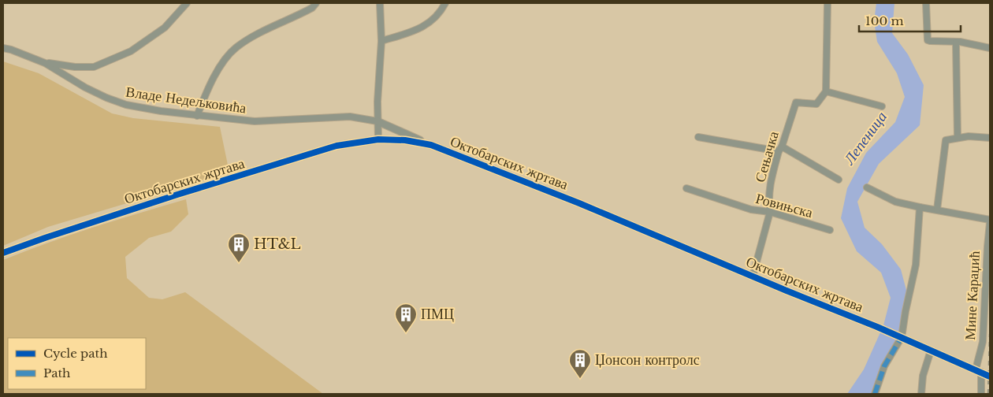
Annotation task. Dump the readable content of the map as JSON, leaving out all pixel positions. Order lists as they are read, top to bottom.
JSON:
{
  "streets": {
    "street": [
      "Владе Недељковића",
      "Сењачка",
      "Октобарских жртава",
      "Ровињска",
      "Мине Караџић"
    ]
  },
  "crossings": [
    ["Сењачка", "Октобарских жртава"],
    ["Сењачка", "Ровињска"],
    ["Октобарских жртава", "Мине Караџић"]
  ],
  "water": ["Лепеница"],
  "places": {
    "building": ["HT&L", "ПМЦ", "Џонсон контролс"]
  },
  "legend": ["Cycle path", "Path"],
  "scale_bar": "100 m"
}
